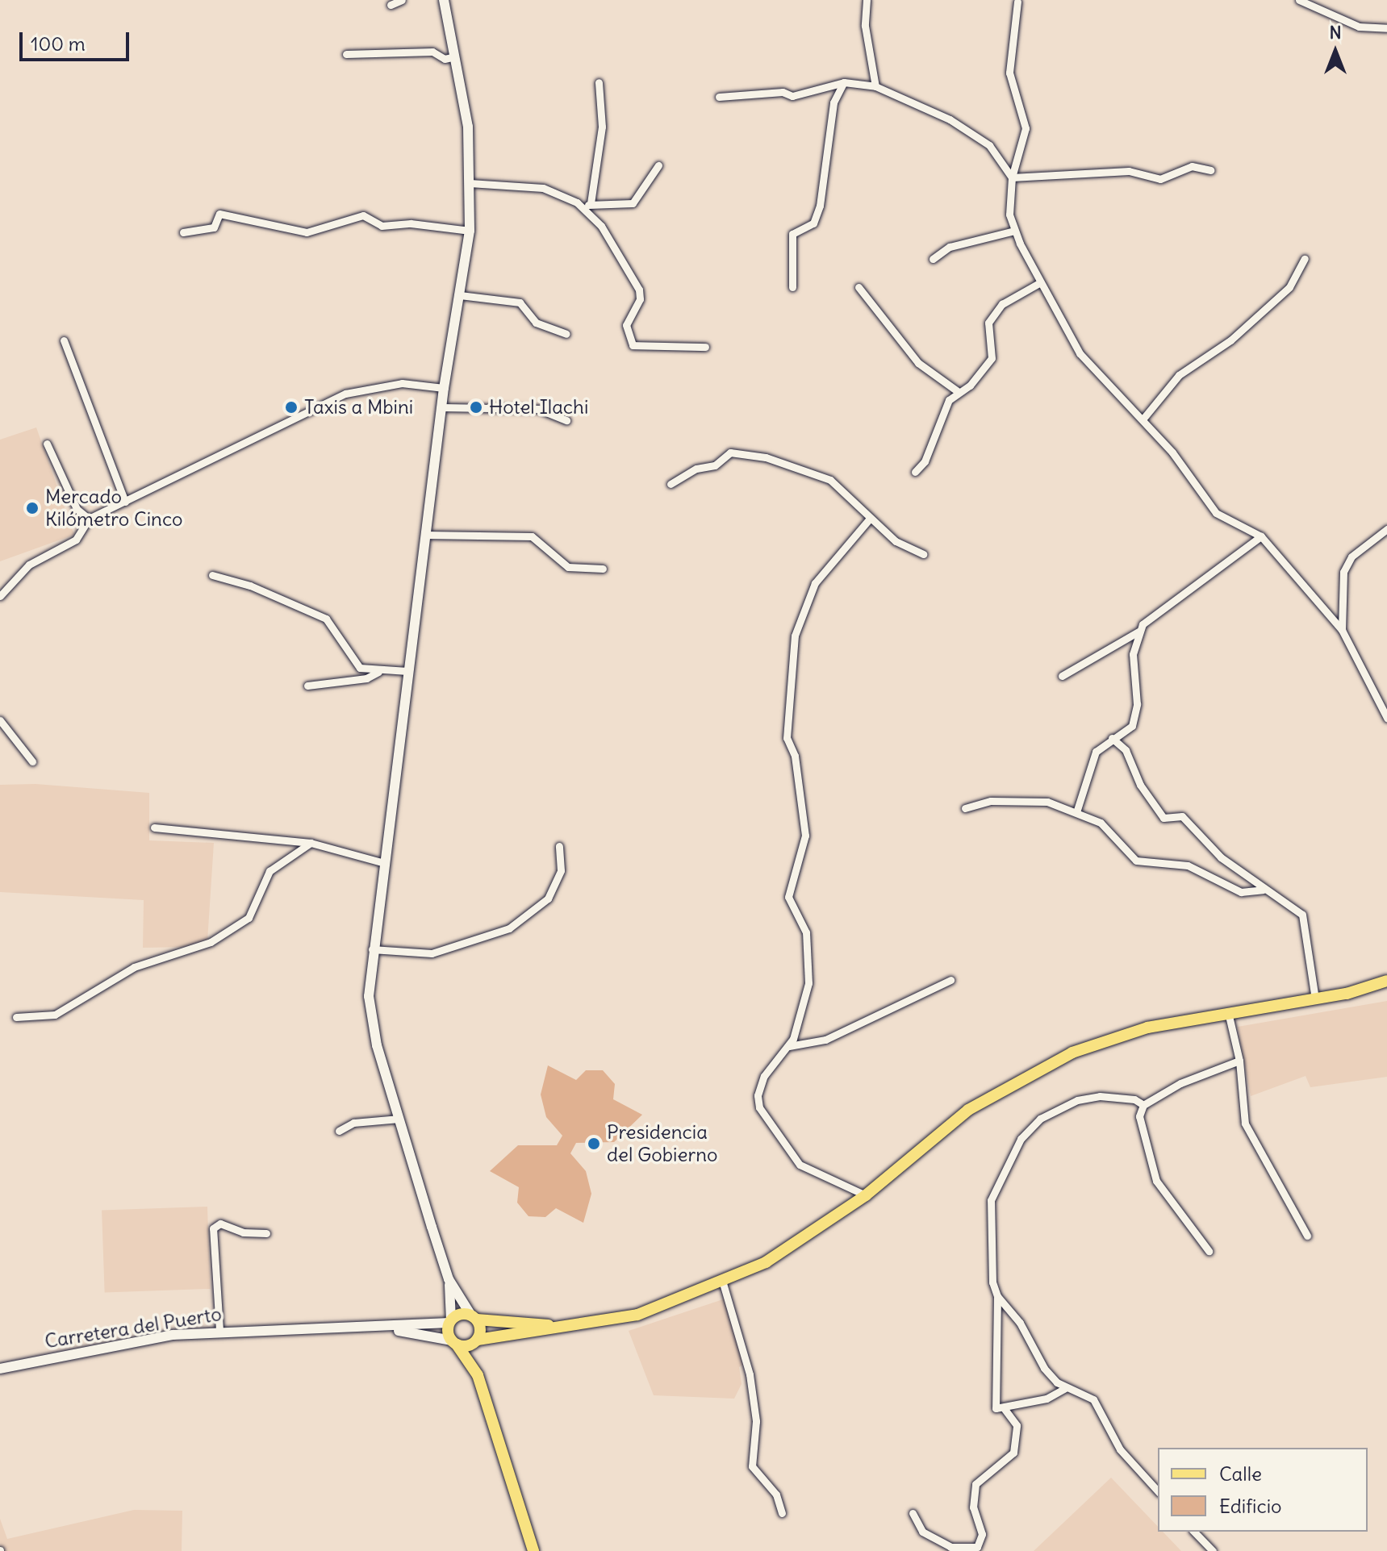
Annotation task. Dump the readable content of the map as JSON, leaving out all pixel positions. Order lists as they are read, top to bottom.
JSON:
{
  "streets": {
    "main road": ["Carretera del Puerto"]
  },
  "places": [
    "Taxis a Mbini",
    "Hotel Ilachi",
    "Mercado Kilómetro Cinco",
    "Presidencia del Gobierno"
  ],
  "legend": ["Calle", "Edificio"],
  "scale_bar": "100 m",
  "north": "top"
}
